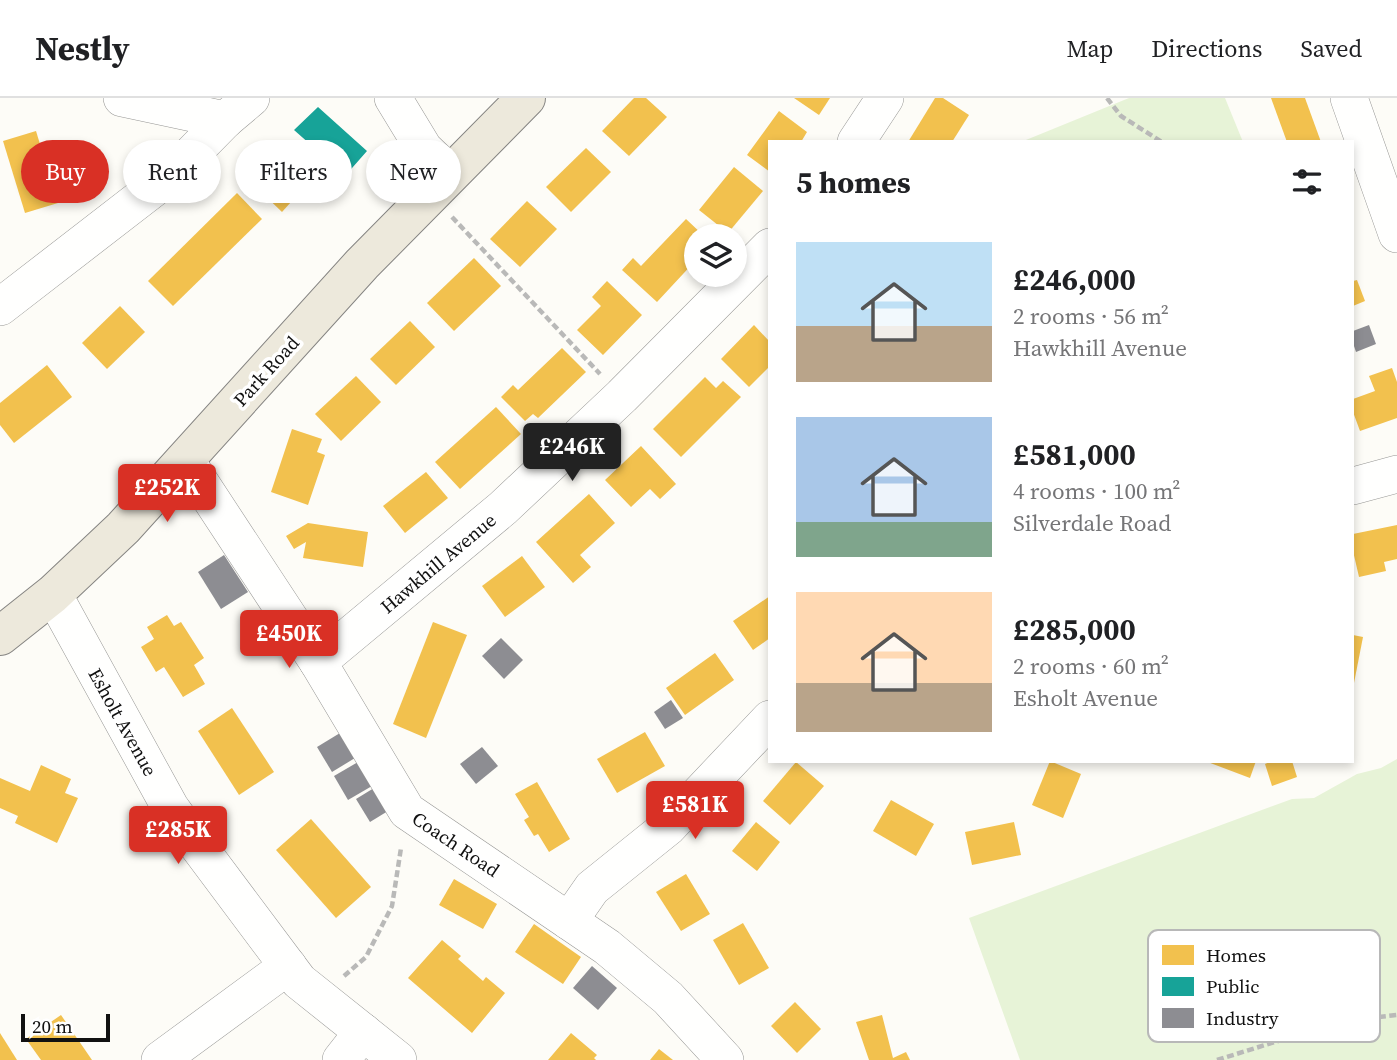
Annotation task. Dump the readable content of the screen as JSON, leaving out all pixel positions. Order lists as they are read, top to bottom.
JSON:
{
  "streets": {
    "main road": ["Park Road"],
    "street": ["Hawkhill Avenue", "Esholt Avenue", "Coach Road"]
  },
  "crossings": [
    ["Park Road", "Esholt Avenue"],
    ["Park Road", "Coach Road"],
    ["Hawkhill Avenue", "Coach Road"]
  ],
  "legend": ["Homes", "Public", "Industry"],
  "scale_bar": "20 m",
  "page": {
    "header": "Nestly",
    "nav": ["Map", "Directions", "Saved"],
    "chip": [
      "Buy",
      "Rent",
      "Filters",
      "New"
    ],
    "heading": "5 homes",
    "list": [
      {
        "name": "£246,000",
        "note": "2 rooms · 56 m² · Hawkhill Avenue"
      },
      {
        "name": "£581,000",
        "note": "4 rooms · 100 m² · Silverdale Road"
      },
      {
        "name": "£285,000",
        "note": "2 rooms · 60 m² · Esholt Avenue"
      }
    ],
    "price": [
      "£246K",
      "£252K",
      "£450K",
      "£581K",
      "£285K"
    ],
    "scale": "20 m"
  }
}
